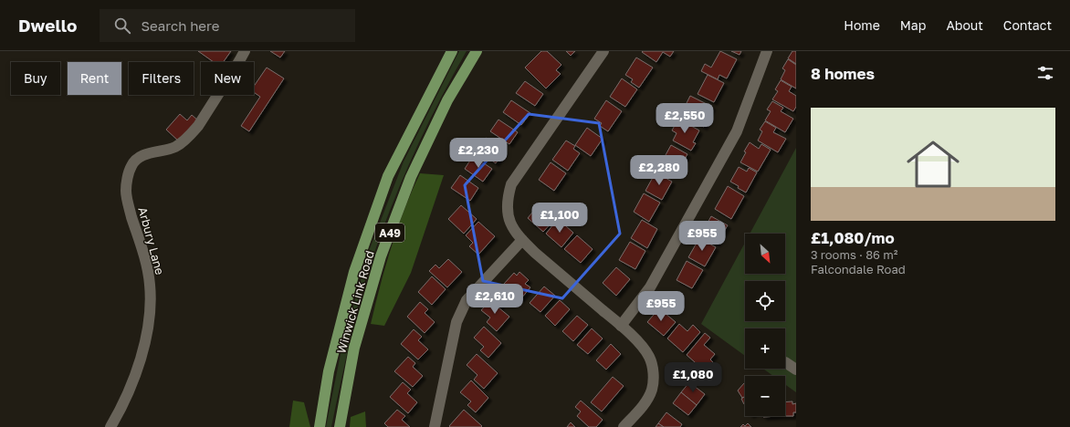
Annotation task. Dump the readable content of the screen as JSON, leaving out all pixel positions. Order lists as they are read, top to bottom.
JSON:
{
  "streets": {
    "main road": ["A49", "Winwick Link Road"],
    "street": ["Arbury Lane"]
  },
  "north": "bottom right",
  "page": {
    "header": "Dwello",
    "search": "Search here",
    "nav": [
      "Home",
      "Map",
      "About",
      "Contact"
    ],
    "heading": "8 homes",
    "chip": [
      "Buy",
      "Rent",
      "Filters",
      "New"
    ],
    "list": [
      {
        "name": "£1,080/mo",
        "note": "3 rooms · 86 m² · Falcondale Road"
      }
    ],
    "price": [
      "£2,550",
      "£2,230",
      "£2,280",
      "£1,100",
      "£955",
      "£2,610",
      "£955",
      "£1,080"
    ],
    "map_buttons": ["+", "−"]
  }
}
